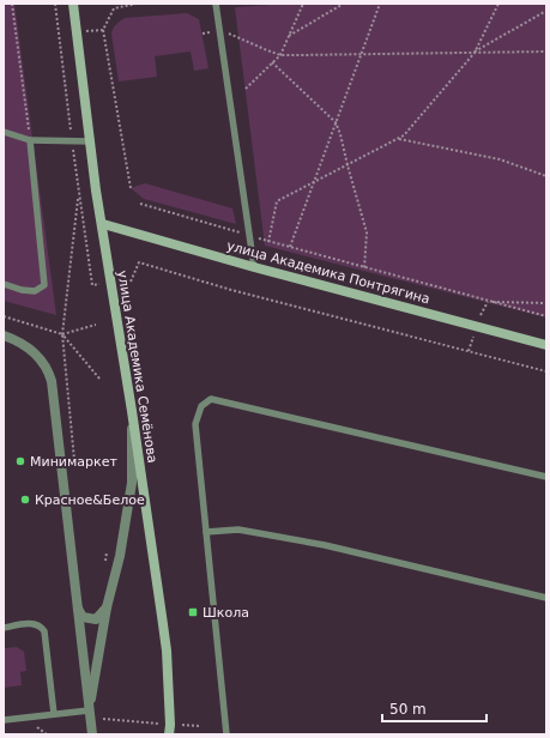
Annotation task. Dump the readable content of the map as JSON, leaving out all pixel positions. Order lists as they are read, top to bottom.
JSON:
{
  "streets": {
    "main road": ["улица Академика Понтрягина", "улица Академика Семёнова"]
  },
  "crossings": [
    ["улица Академика Понтрягина", "улица Академика Семёнова"]
  ],
  "places": {
    "other": ["Минимаркет", "Красное&Белое"],
    "transit": ["Школа"]
  },
  "scale_bar": "50 m"
}
